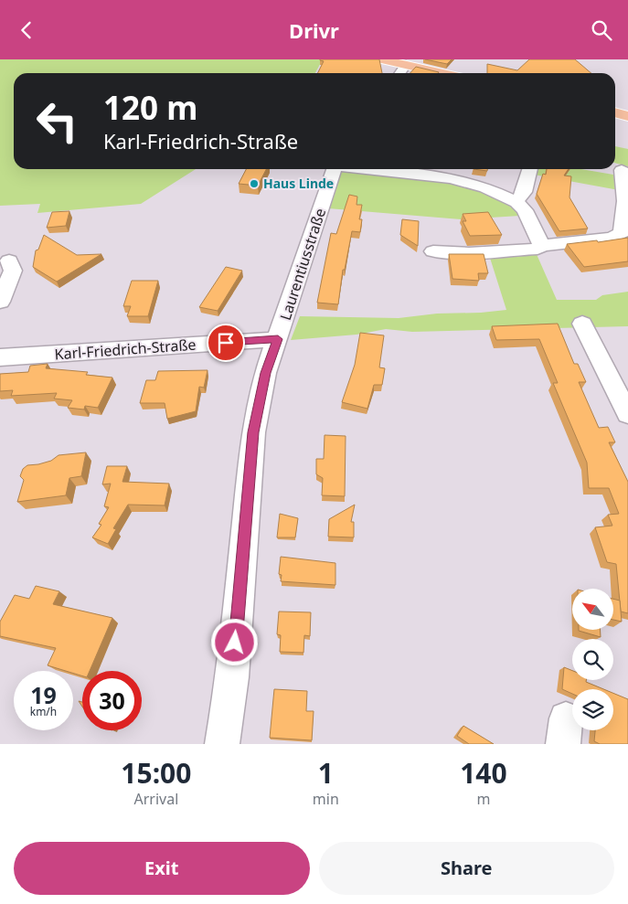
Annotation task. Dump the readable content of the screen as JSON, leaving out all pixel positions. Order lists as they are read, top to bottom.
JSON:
{
  "streets": {
    "street": ["Laurentiusstraße", "Karl-Friedrich-Straße"]
  },
  "crossings": [
    ["Laurentiusstraße", "Karl-Friedrich-Straße"]
  ],
  "places": ["Haus Linde"],
  "north": "top left",
  "page": {
    "header": "Drivr",
    "turn": ["120 m", "Karl-Friedrich-Straße"],
    "speed": "19 km/h",
    "limit": "30",
    "eta": [
      "15:00",
      "Arrival",
      "1",
      "min",
      "140",
      "m"
    ],
    "buttons": ["Exit", "Share"]
  }
}
